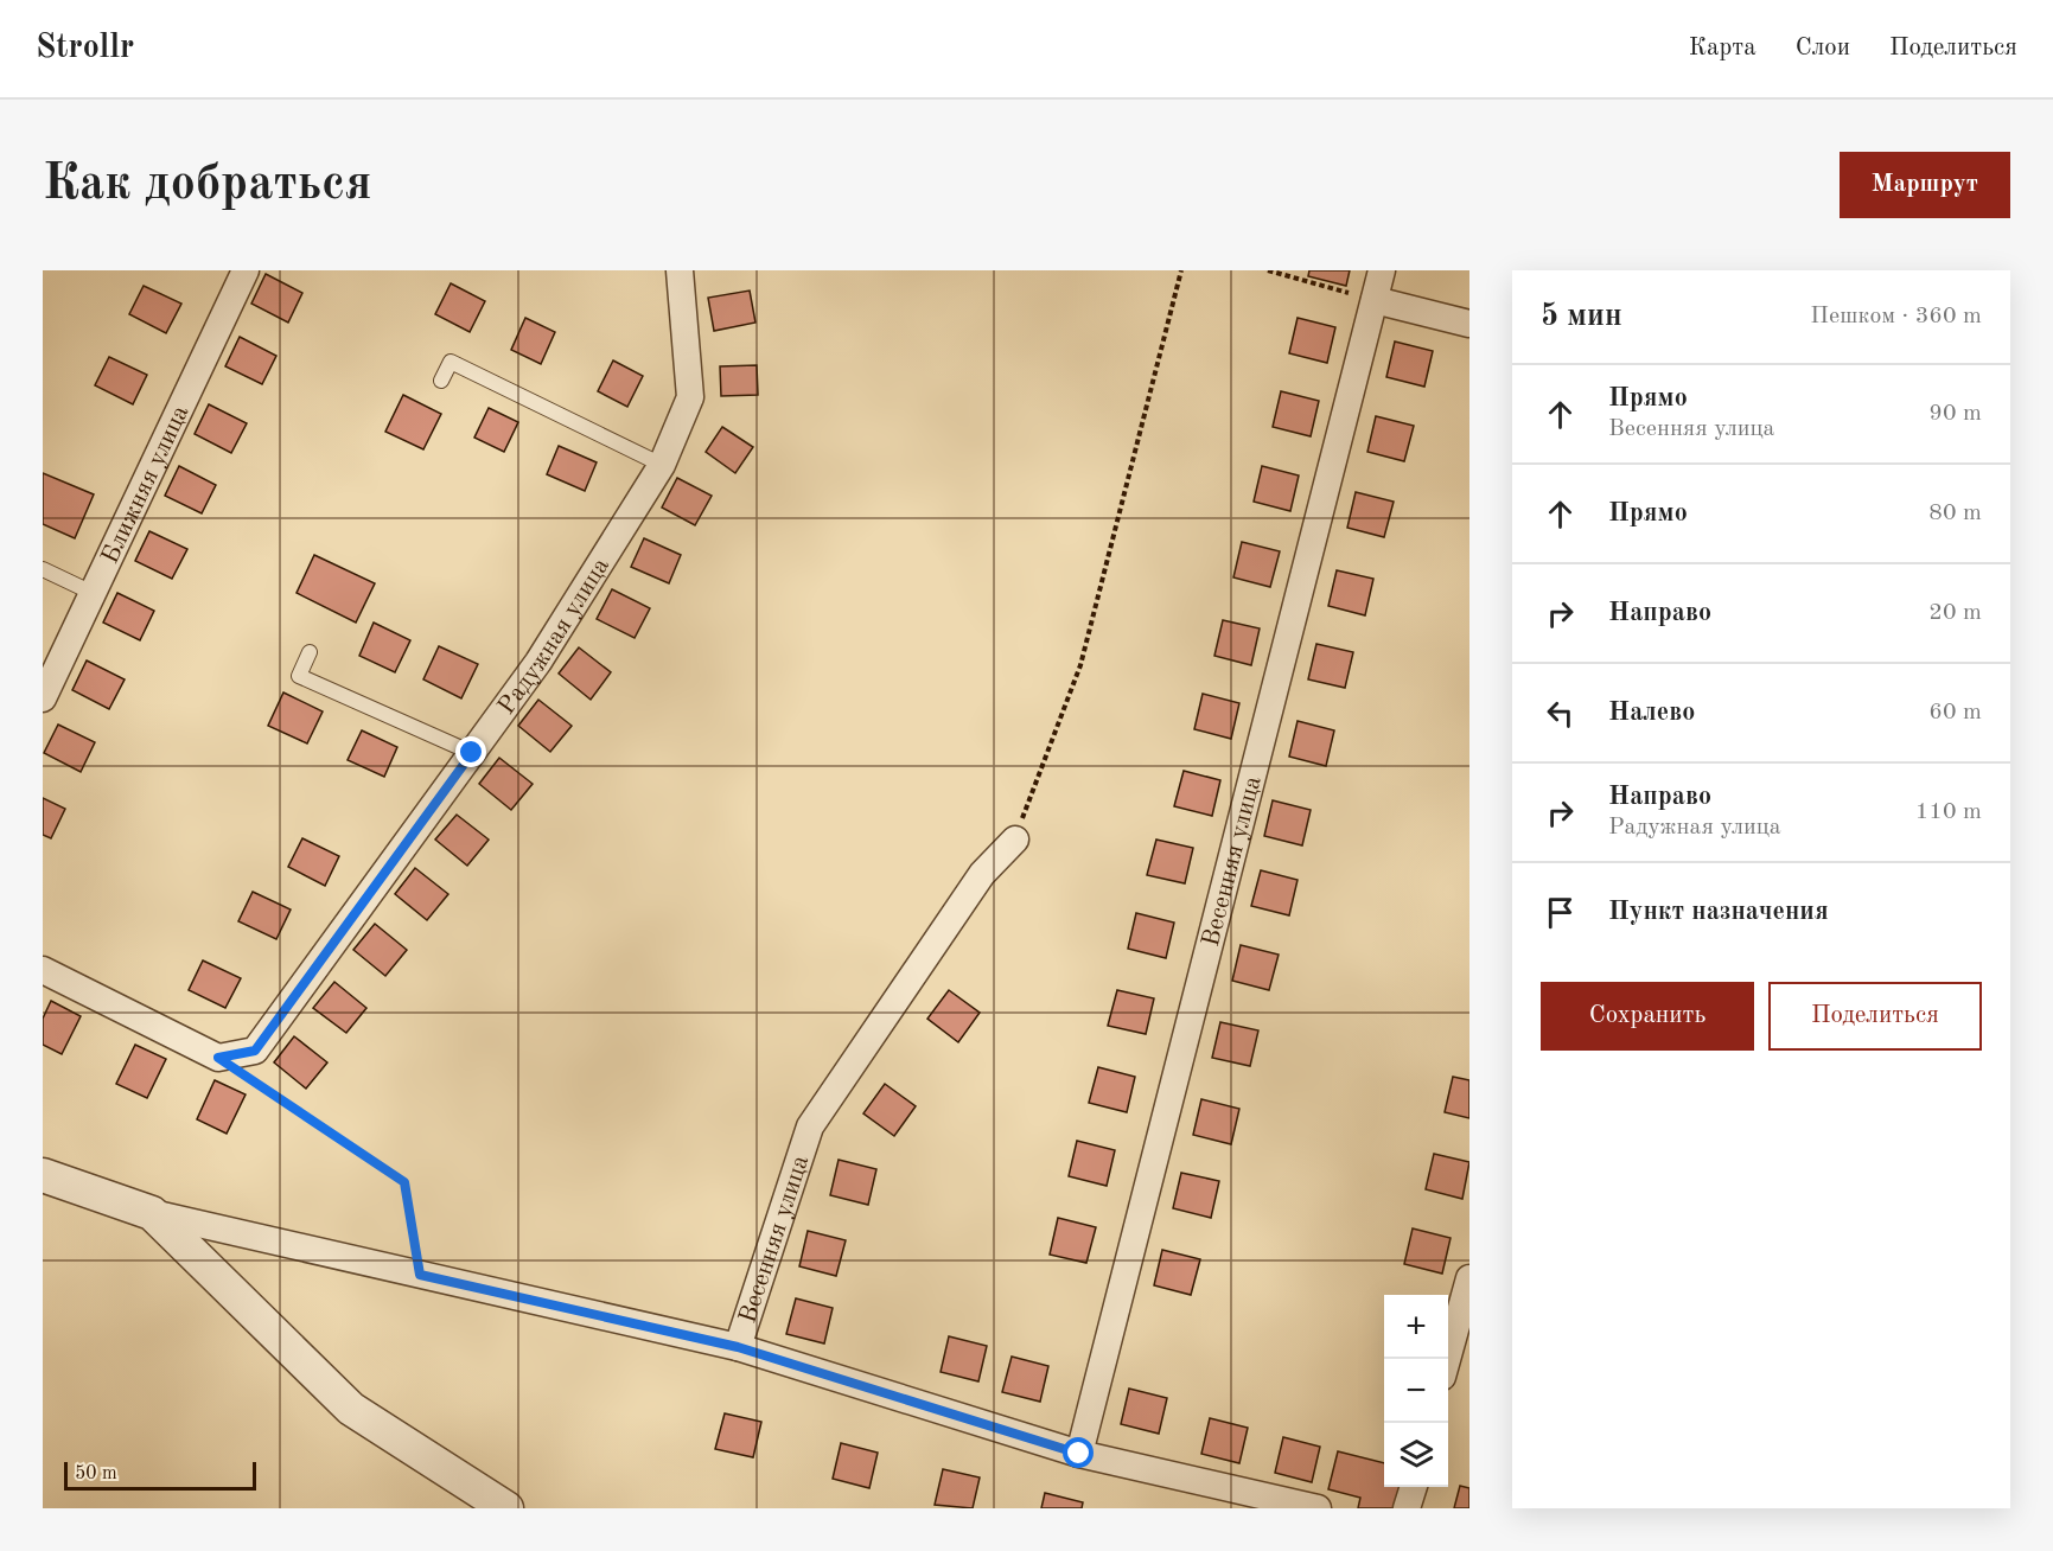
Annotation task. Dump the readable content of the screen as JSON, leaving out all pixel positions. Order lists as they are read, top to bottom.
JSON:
{
  "streets": {
    "street": ["Ближняя улица", "Радужная улица", "Весенняя улица"]
  },
  "scale_bar": "50 m",
  "page": {
    "header": "Strollr",
    "nav": ["Карта", "Слои", "Поделиться"],
    "buttons": [
      "Маршрут",
      ["Сохранить", "Поделиться"]
    ],
    "title": "Как добраться",
    "heading": ["5 мин", "Пешком · 360 m"],
    "list": [
      ["Прямо", "Весенняя улица", "90 m"],
      ["Прямо", "80 m"],
      ["Направо", "20 m"],
      ["Налево", "60 m"],
      ["Направо", "Радужная улица", "110 m"],
      "Пункт назначения"
    ],
    "map_buttons": ["+", "−"],
    "scale": "50 m"
  }
}
